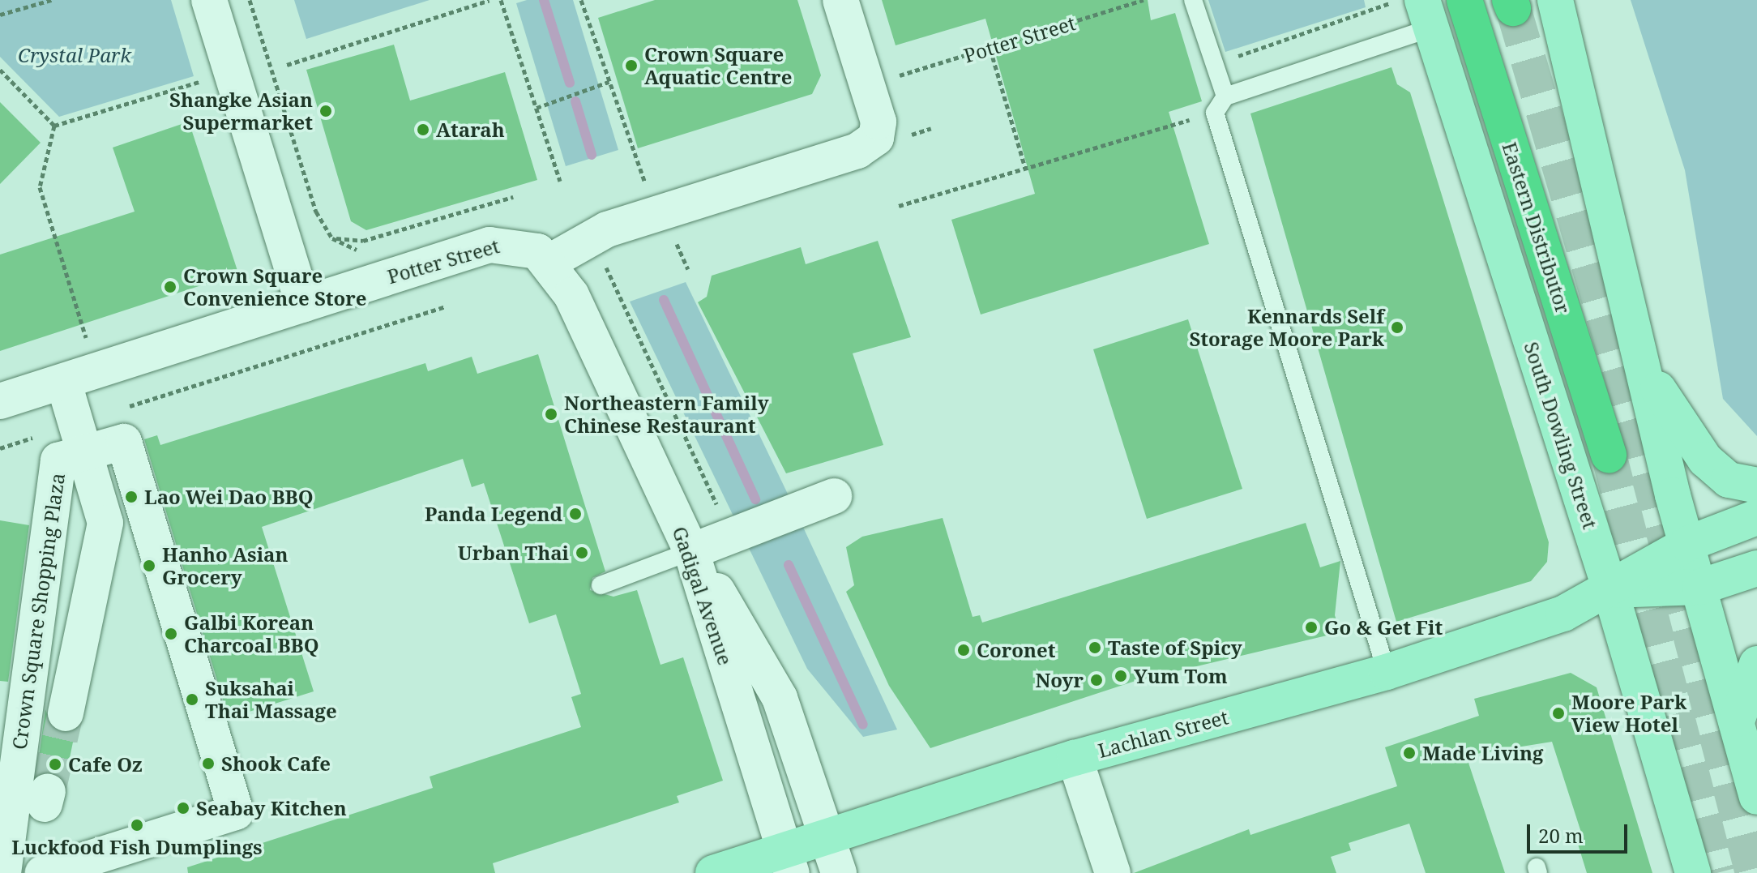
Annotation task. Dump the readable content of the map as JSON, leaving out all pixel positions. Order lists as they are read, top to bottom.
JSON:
{
  "streets": {
    "highway": ["Eastern Distributor"],
    "main road": ["South Dowling Street", "Lachlan Street"],
    "street": ["Potter Street", "Gadigal Avenue", "Crown Square Shopping Plaza"]
  },
  "crossings": [
    ["Potter Street", "Gadigal Avenue"],
    ["South Dowling Street", "Lachlan Street"],
    ["Gadigal Avenue", "Lachlan Street"]
  ],
  "parks": ["Crystal Park"],
  "places": [
    "Crown Square Aquatic Centre",
    "Shangke Asian Supermarket",
    "Atarah",
    "Crown Square Convenience Store",
    "Kennards Self Storage Moore Park",
    "Northeastern Family Chinese Restaurant",
    "Lao Wei Dao BBQ",
    "Panda Legend",
    "Urban Thai",
    "Hanho Asian Grocery",
    "Go & Get Fit",
    "Galbi Korean Charcoal BBQ",
    "Taste of Spicy",
    "Coronet",
    "Yum Tom",
    "Noyr",
    "Suksahai Thai Massage",
    "Moore Park View Hotel",
    "Made Living",
    "Shook Cafe",
    "Cafe Oz",
    "Seabay Kitchen",
    "Luckfood Fish Dumplings"
  ],
  "scale_bar": "20 m"
}
